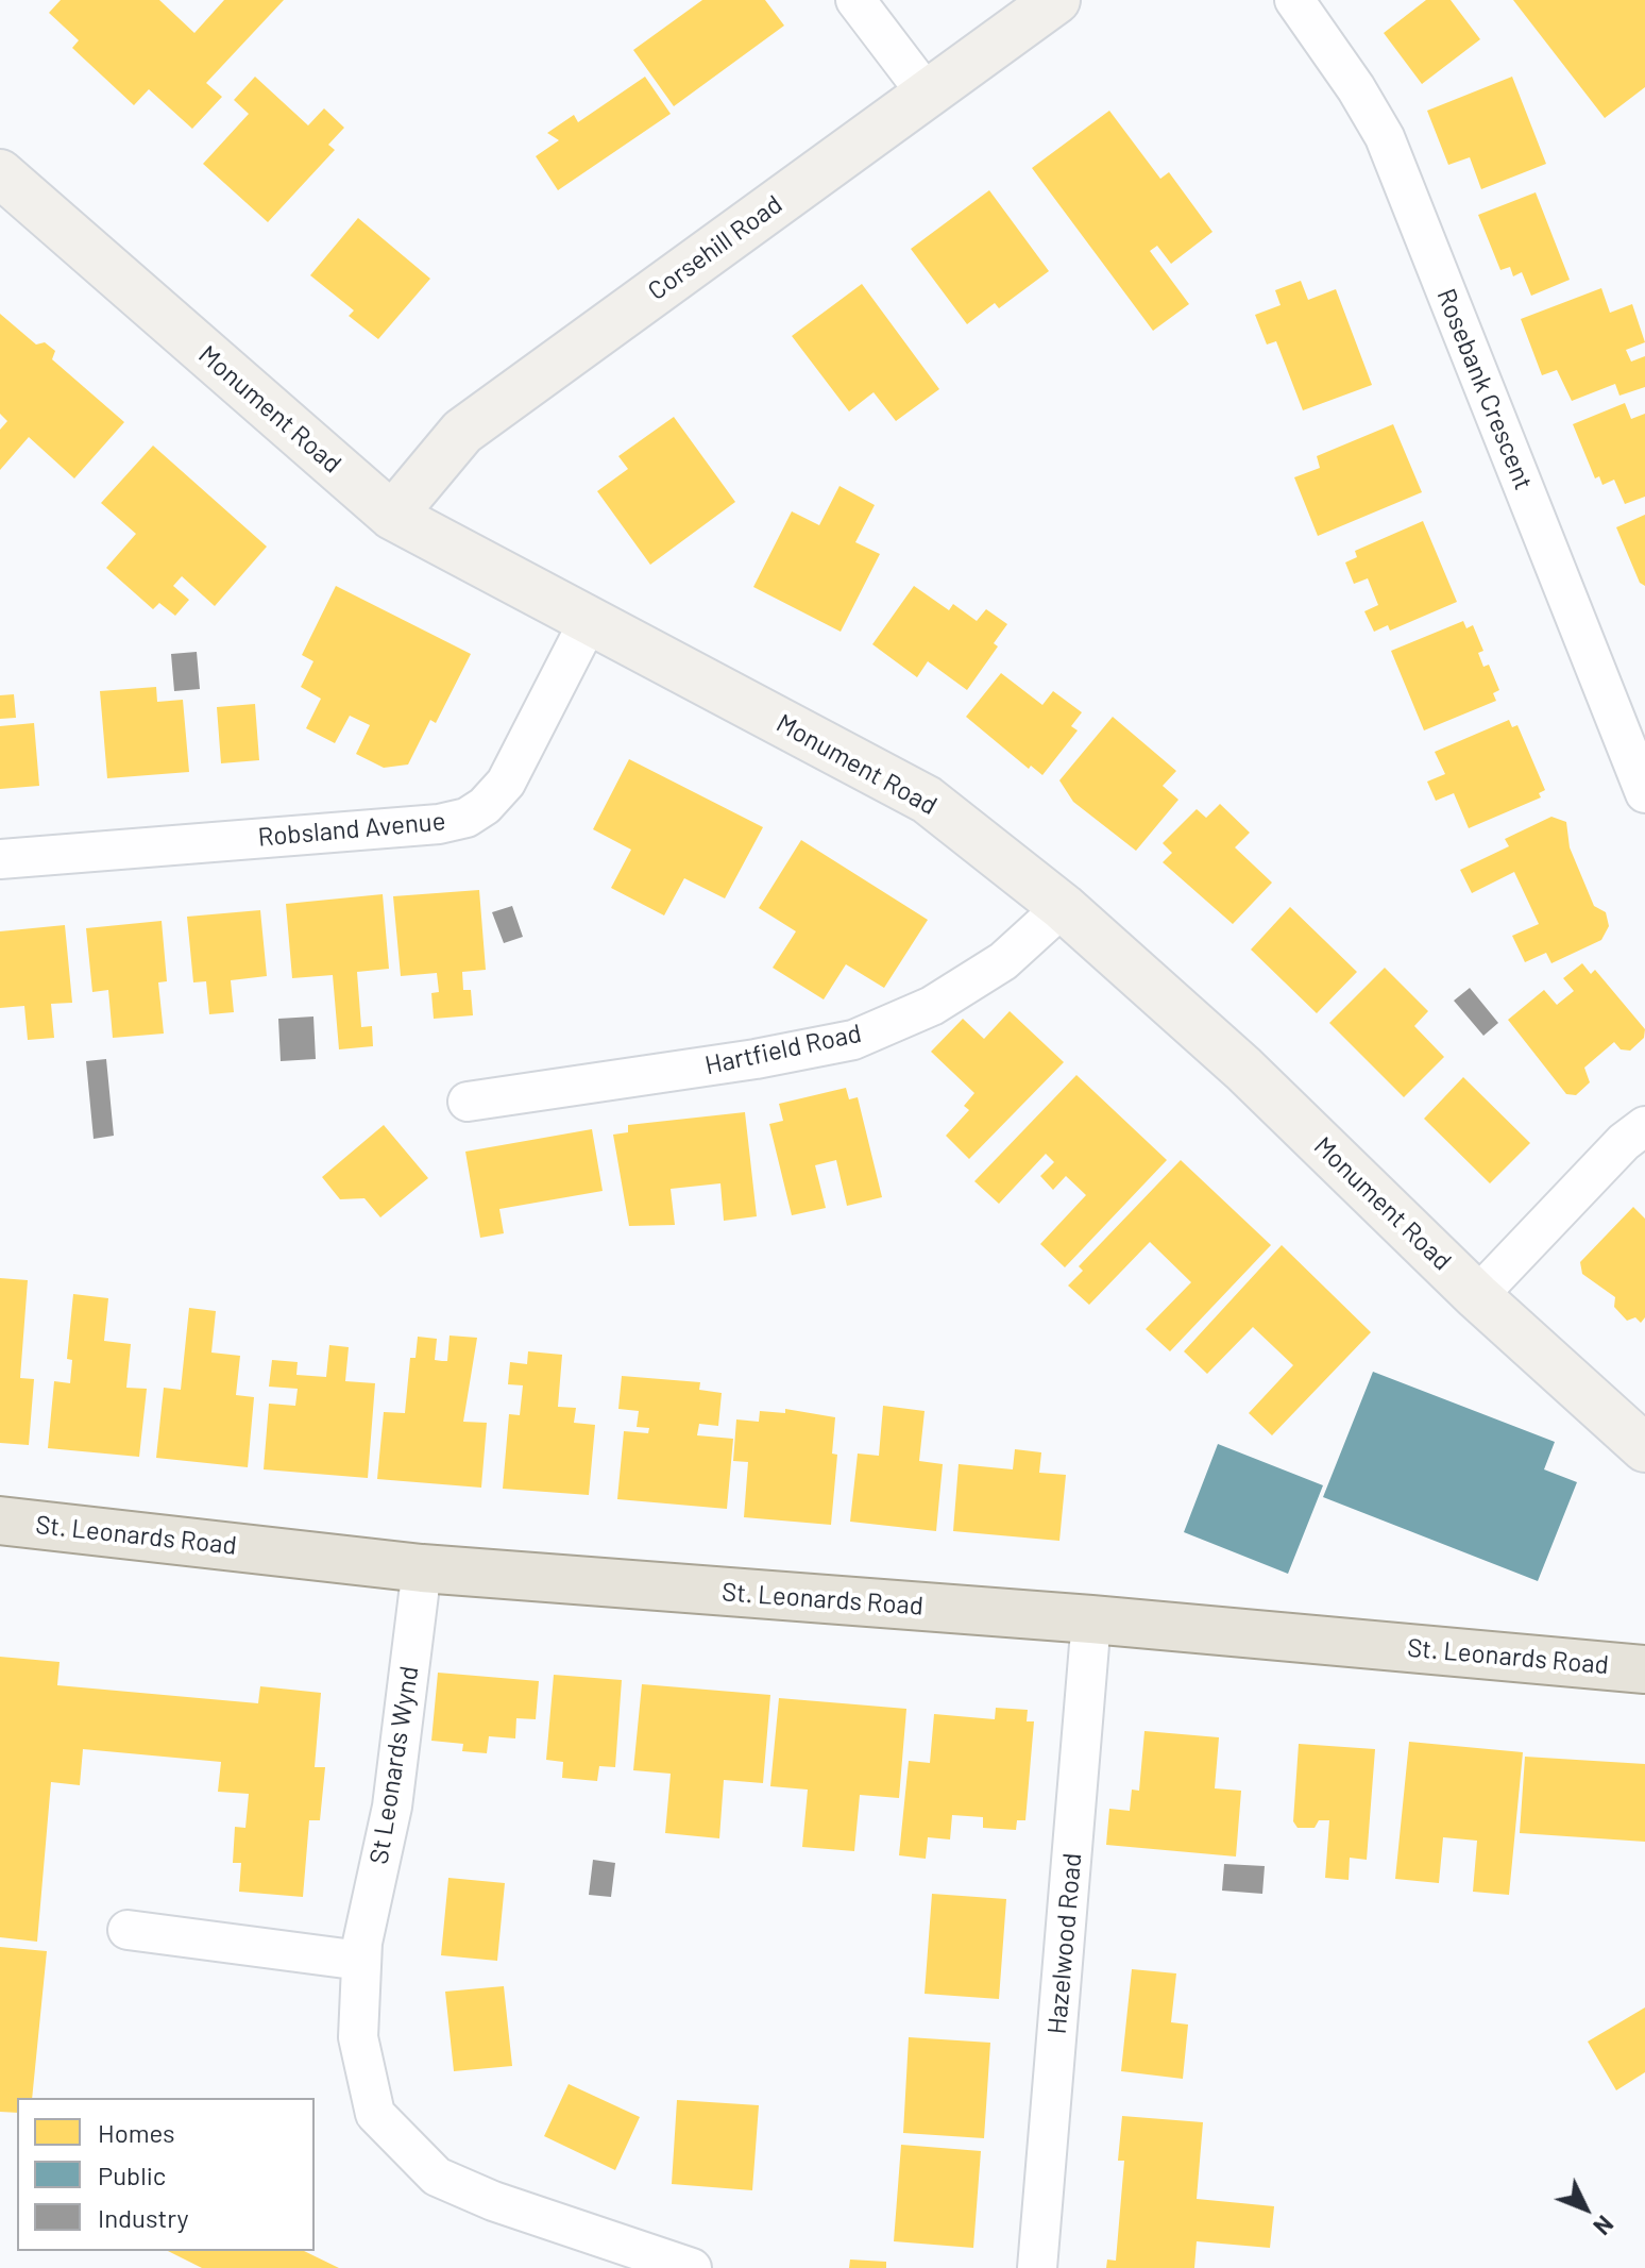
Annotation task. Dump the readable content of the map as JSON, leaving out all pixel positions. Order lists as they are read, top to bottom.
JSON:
{
  "streets": {
    "main road": ["Corsehill Road", "Monument Road", "St. Leonards Road"],
    "street": [
      "Rosebank Crescent",
      "Robsland Avenue",
      "Hartfield Road",
      "St Leonards Wynd",
      "Hazelwood Road"
    ]
  },
  "crossings": [
    ["Corsehill Road", "Monument Road"],
    ["Monument Road", "Robsland Avenue"],
    ["Monument Road", "Hartfield Road"],
    ["St. Leonards Road", "St Leonards Wynd"],
    ["St. Leonards Road", "Hazelwood Road"]
  ],
  "legend": ["Homes", "Public", "Industry"],
  "north": "bottom right"
}
